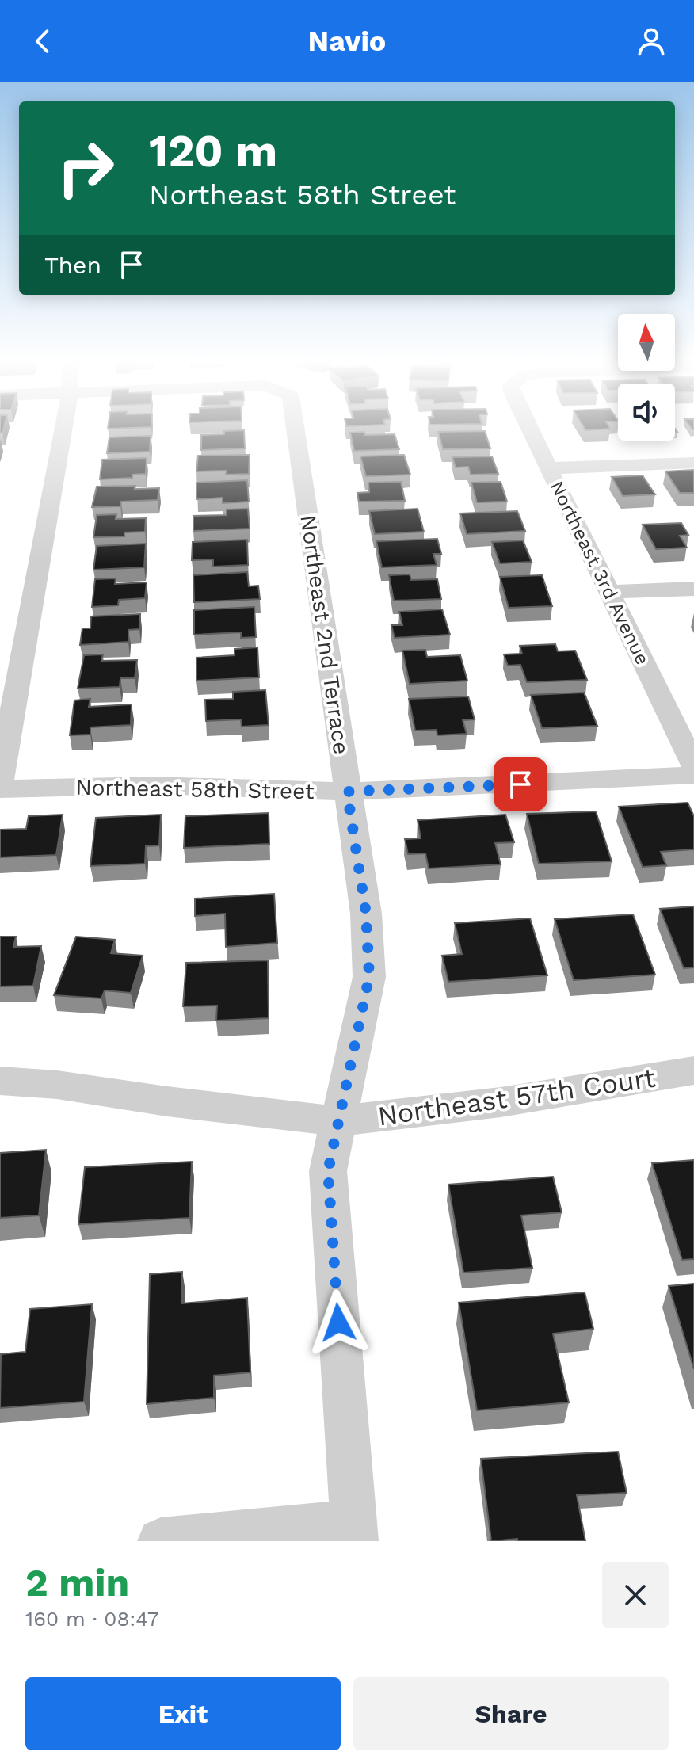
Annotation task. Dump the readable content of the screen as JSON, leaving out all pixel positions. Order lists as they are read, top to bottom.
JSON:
{
  "streets": {
    "street": [
      "Northeast 3rd Avenue",
      "Northeast 2nd Terrace",
      "Northeast 58th Street",
      "Northeast 57th Court"
    ]
  },
  "crossings": [
    ["Northeast 2nd Terrace", "Northeast 58th Street"],
    ["Northeast 2nd Terrace", "Northeast 57th Court"]
  ],
  "north": "top",
  "page": {
    "header": "Navio",
    "turn": ["120 m", "Northeast 58th Street"],
    "then": "Then",
    "heading": ["2 min", "160 m · 08:47"],
    "buttons": ["Exit", "Share"]
  }
}
